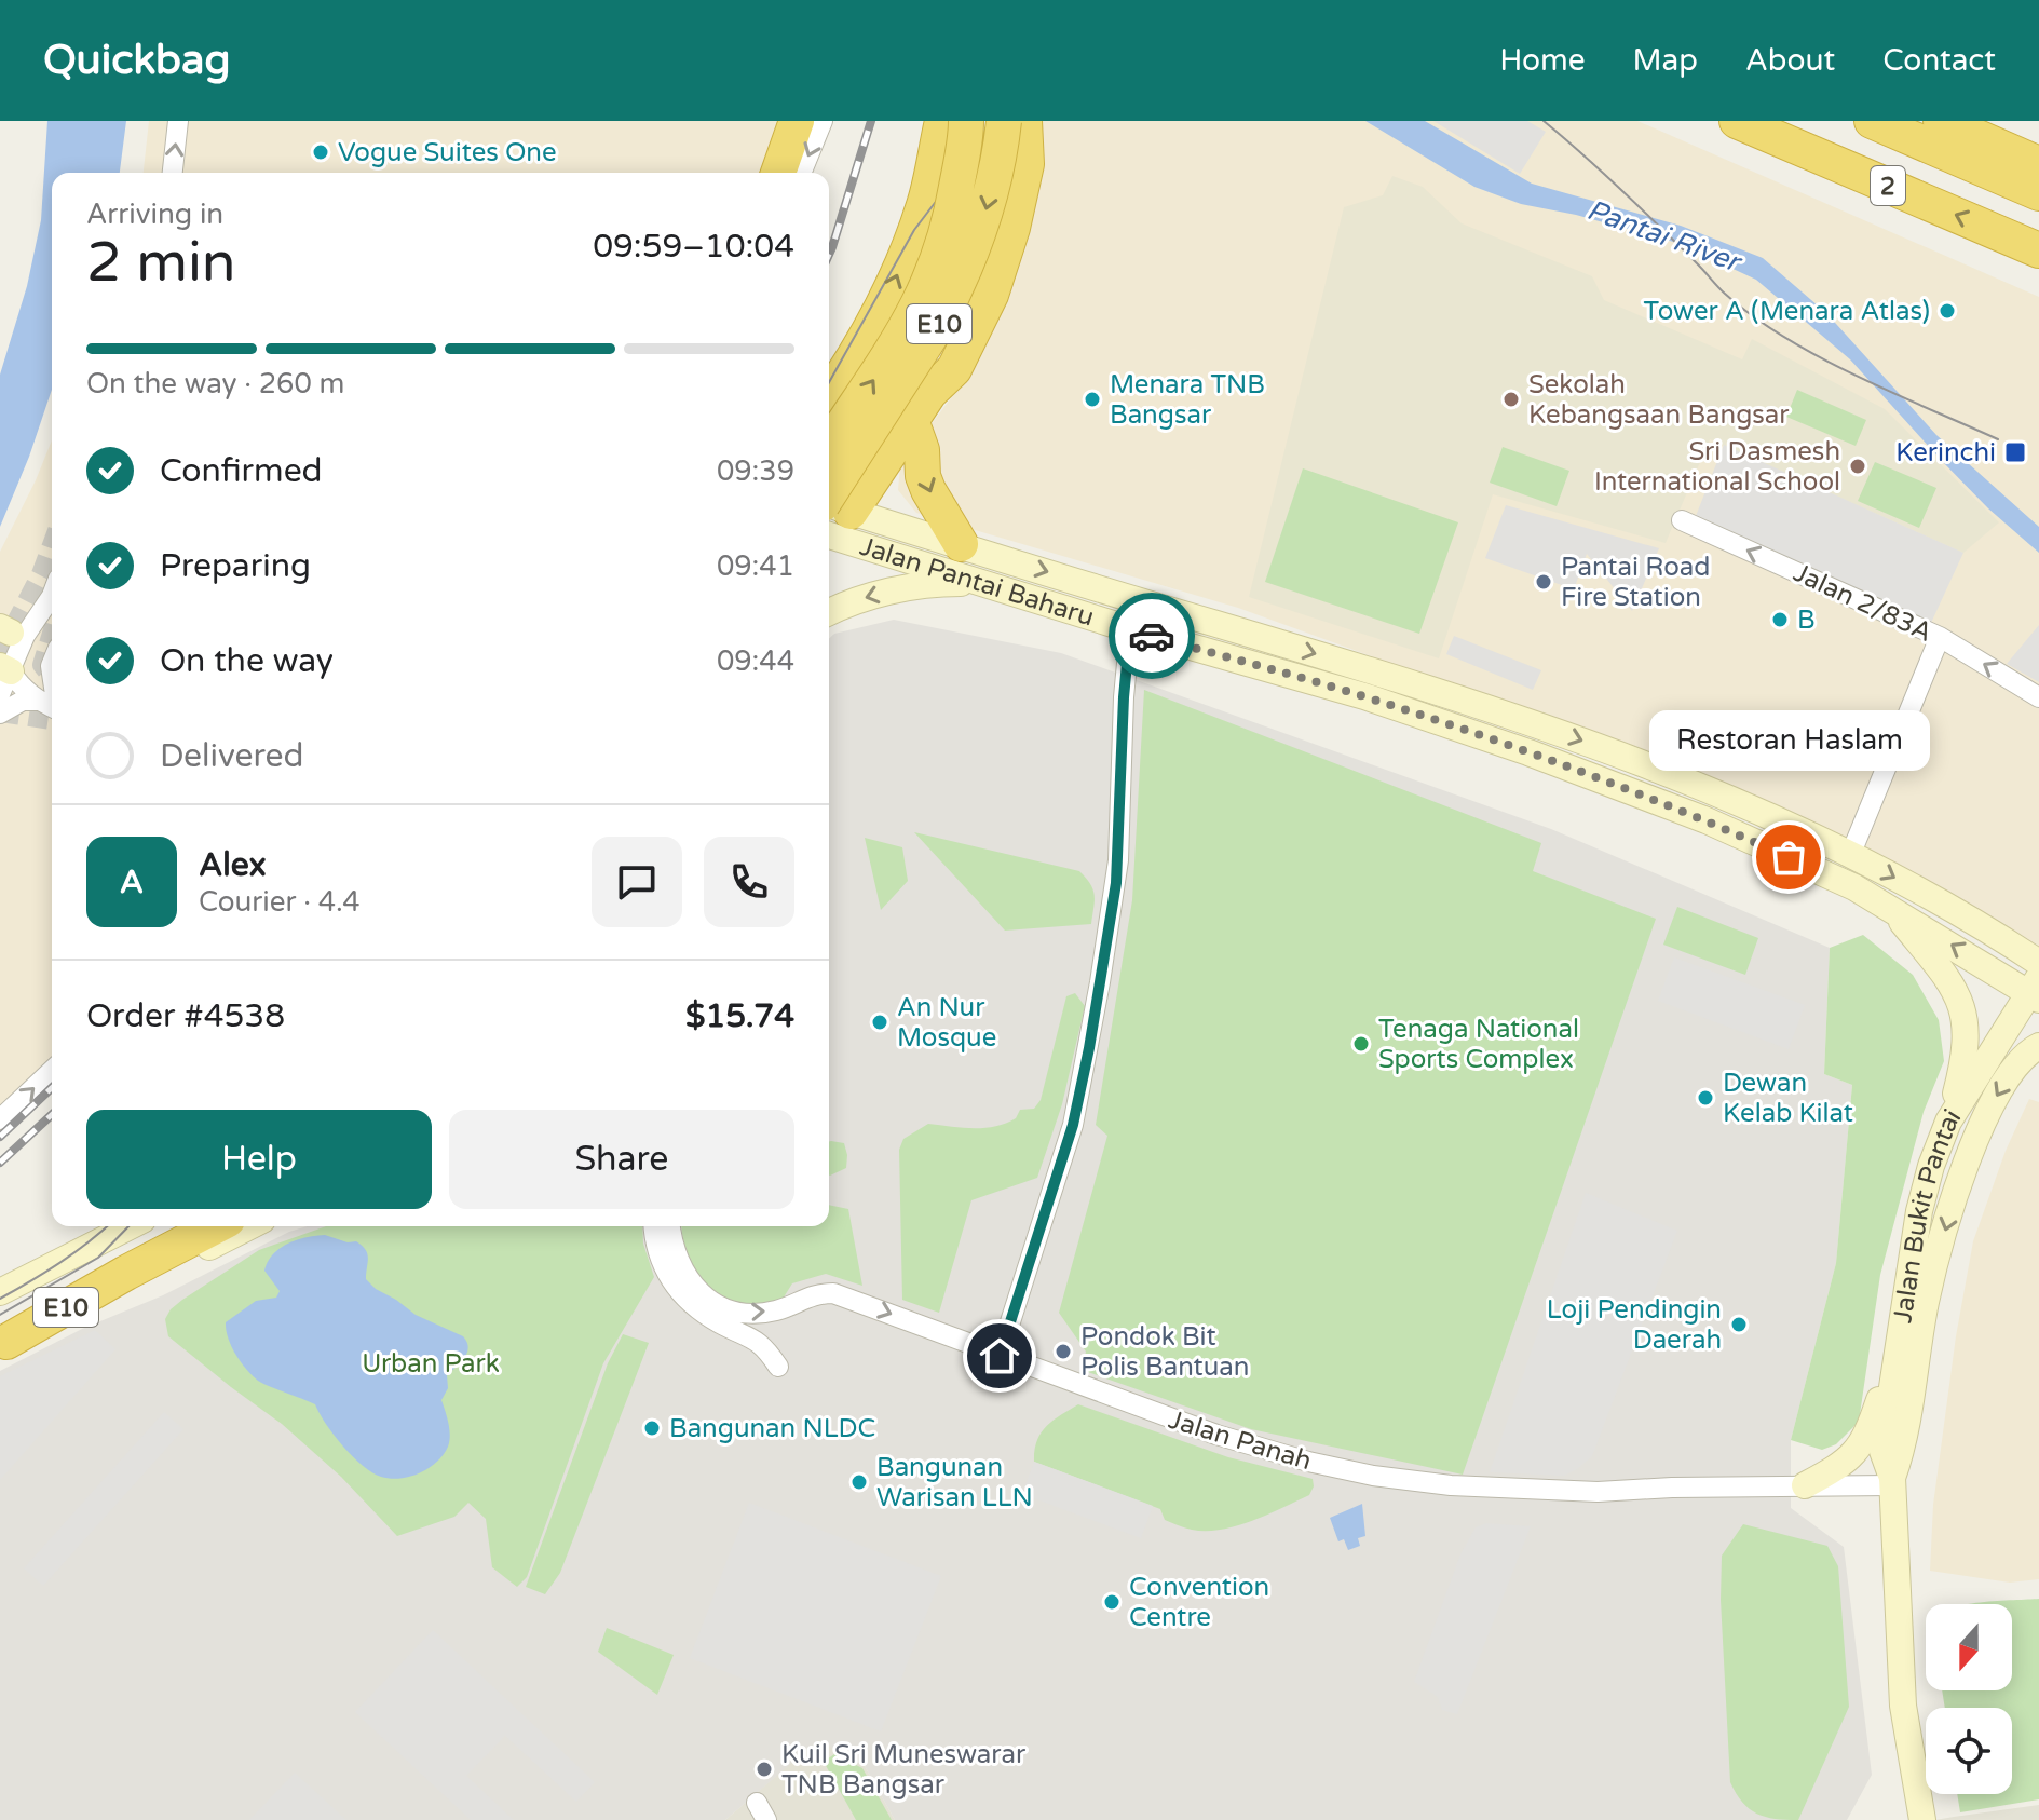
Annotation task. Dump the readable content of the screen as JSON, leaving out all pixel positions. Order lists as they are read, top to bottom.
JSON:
{
  "streets": {
    "highway": ["2", "E10"],
    "main road": ["Jalan Pantai Baharu", "Jalan Bukit Pantai"],
    "street": ["Jalan 2/83A", "Jalan Panah"]
  },
  "crossings": [
    ["E10", "Jalan Pantai Baharu"],
    ["Jalan Pantai Baharu", "Jalan Bukit Pantai"],
    ["Jalan Bukit Pantai", "Jalan Panah"]
  ],
  "one_way": ["Jalan 2/83A"],
  "water": ["Pantai River"],
  "parks": ["Urban Park"],
  "places": {
    "other": [
      "Vogue Suites One",
      "Tower A (Menara Atlas)",
      "Menara TNB Bangsar",
      "Sekolah Kebangsaan Bangsar",
      "Sri Dasmesh International School",
      "Pantai Road Fire Station",
      "B",
      "Restoran Haslam",
      "An Nur Mosque",
      "Tenaga National Sports Complex",
      "Dewan Kelab Kilat",
      "Loji Pendingin Daerah",
      "Pondok Bit Polis Bantuan",
      "Bangunan NLDC",
      "Bangunan Warisan LLN",
      "Convention Centre",
      "Kuil Sri Muneswarar TNB Bangsar"
    ],
    "transit": ["Kerinchi"]
  },
  "north": "bottom",
  "page": {
    "header": "Quickbag",
    "nav": [
      "Home",
      "Map",
      "About",
      "Contact"
    ],
    "heading": ["2 min", "Arriving in", "09:59–10:04"],
    "panel": [
      "Alex",
      "Courier · 4.4",
      "Order #4538",
      "$15.74"
    ],
    "bar": "On the way · 260 m",
    "list": [
      ["Confirmed", "09:39"],
      ["Preparing", "09:41"],
      ["On the way", "09:44"],
      "Delivered"
    ],
    "bubble": "Restoran Haslam",
    "round": "A",
    "buttons": ["Help", "Share"]
  }
}
